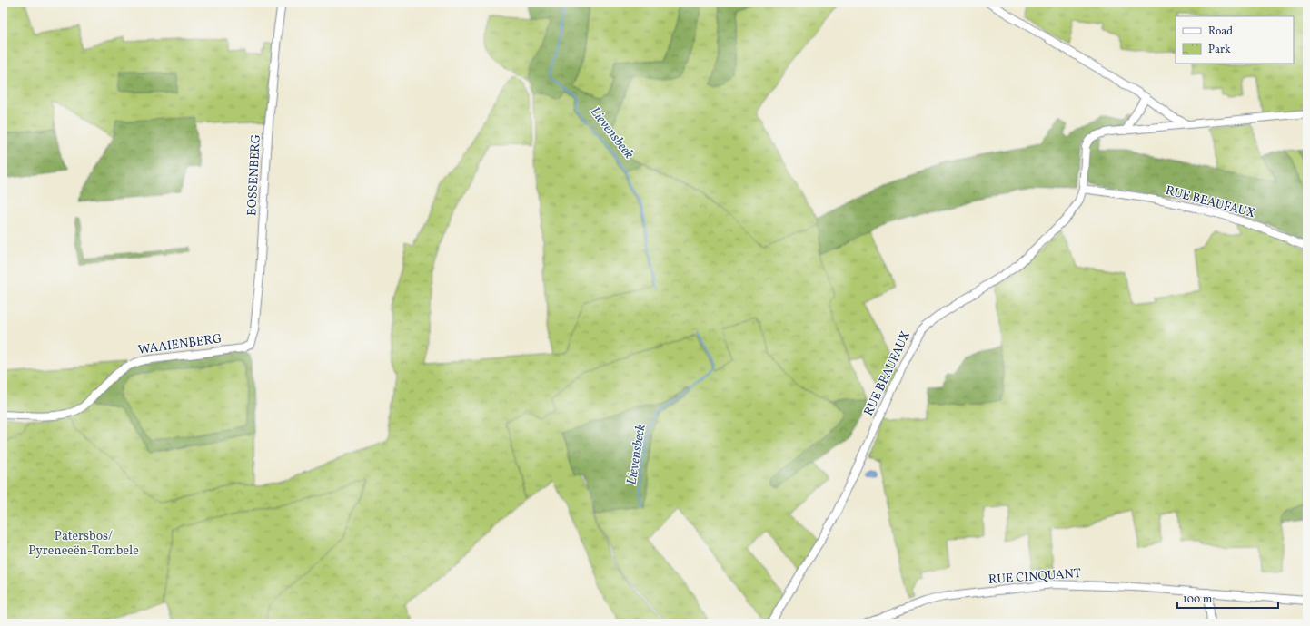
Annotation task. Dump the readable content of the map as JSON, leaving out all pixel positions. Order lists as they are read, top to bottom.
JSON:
{
  "streets": {
    "street": [
      "BOSSENBERG",
      "RUE BEAUFAUX",
      "WAAIENBERG",
      "RUE CINQUANT"
    ]
  },
  "crossings": [
    ["BOSSENBERG", "WAAIENBERG"]
  ],
  "water": ["Lievensbeek"],
  "parks": ["Patersbos/ Pyreneeën-Tombele"],
  "legend": ["Road", "Park"],
  "scale_bar": "100 m"
}
